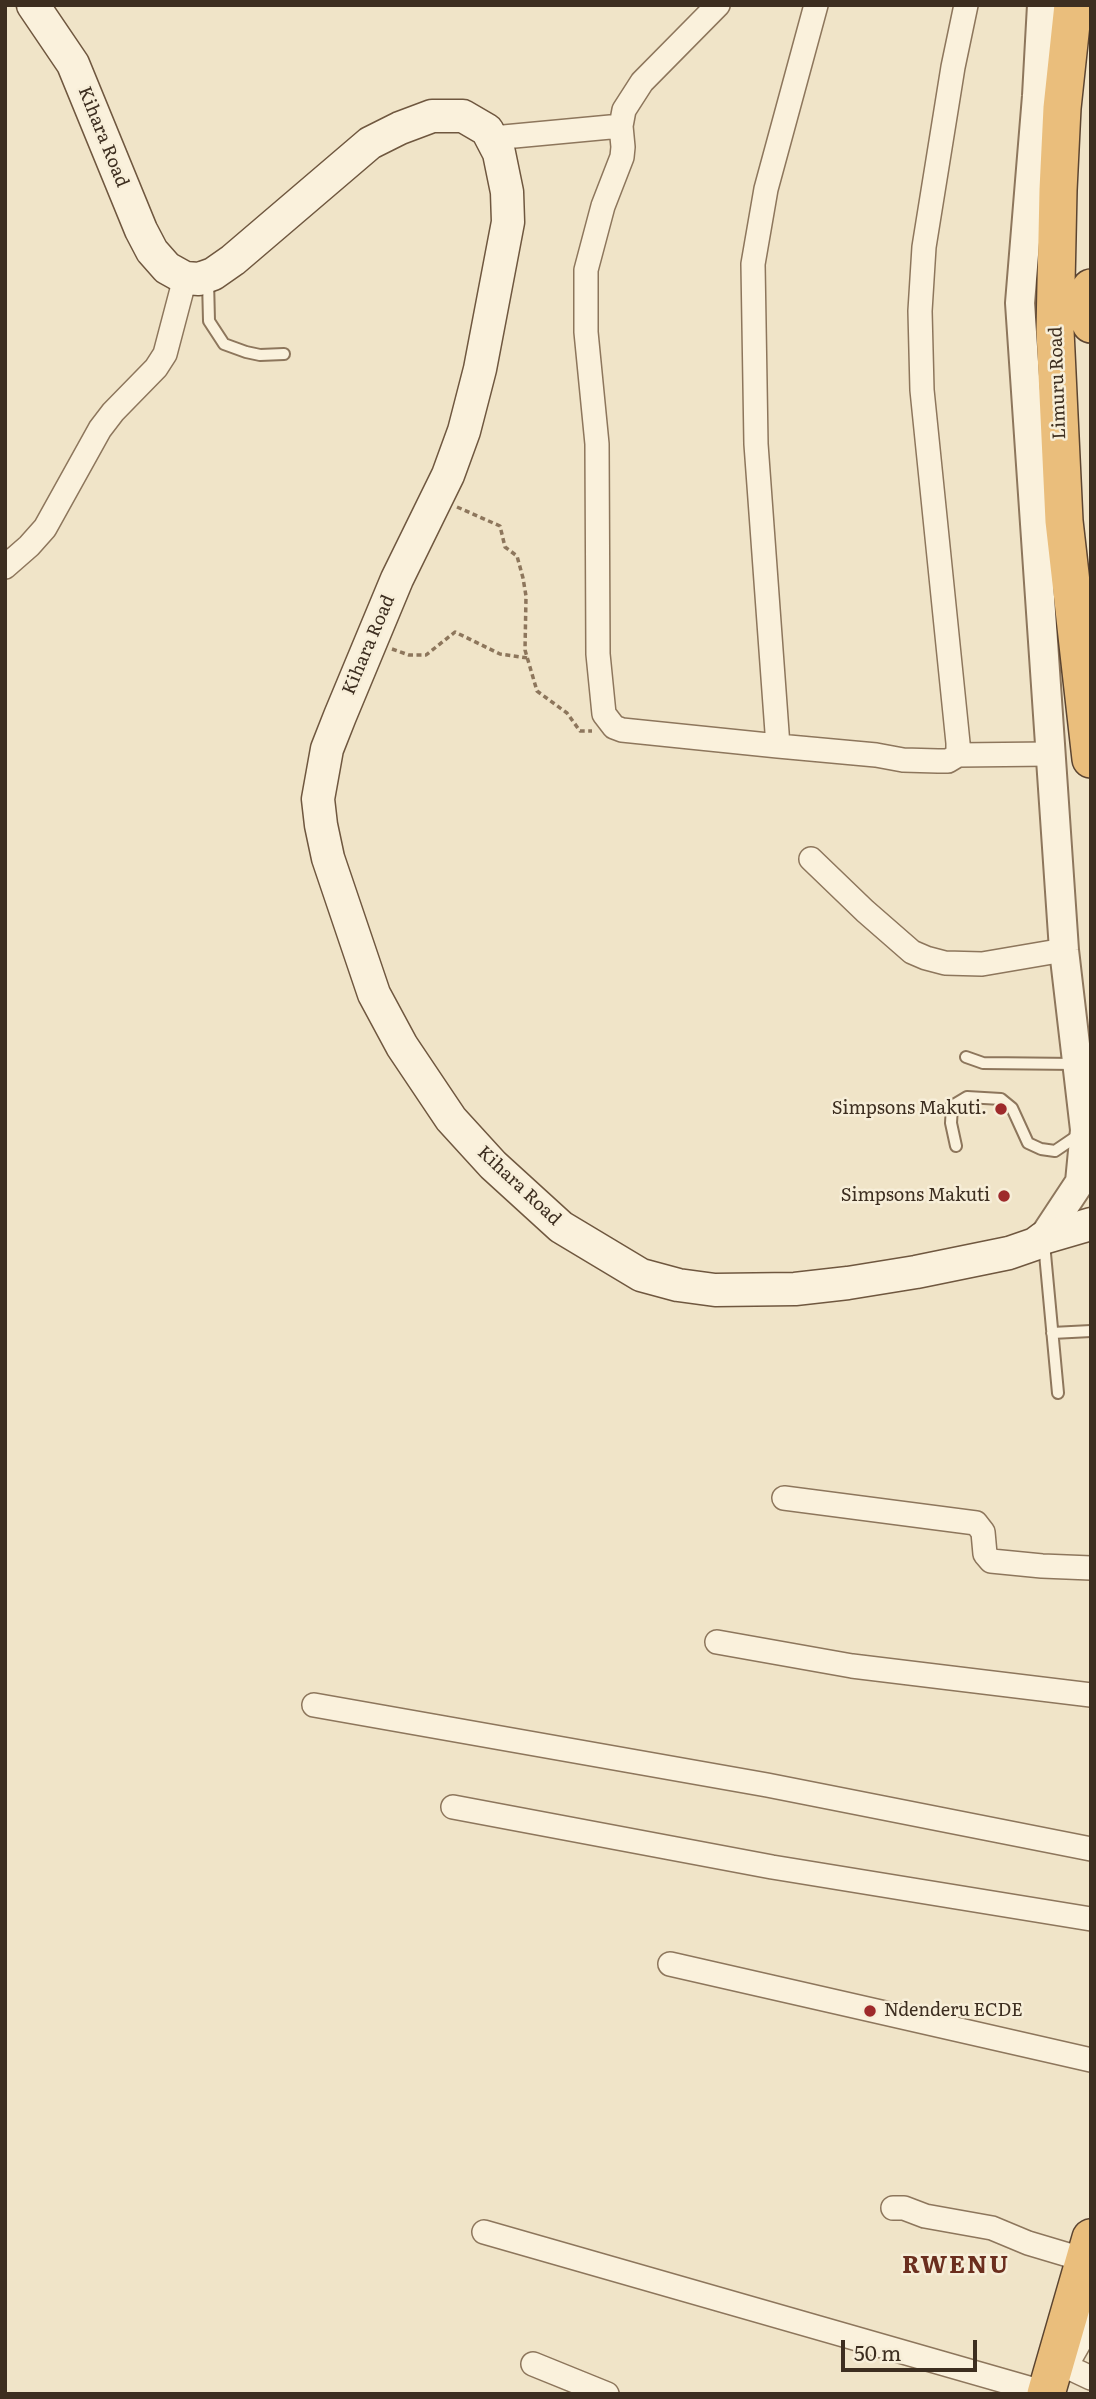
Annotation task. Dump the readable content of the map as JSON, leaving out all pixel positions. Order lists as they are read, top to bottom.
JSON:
{
  "streets": {
    "highway": ["Limuru Road"],
    "main road": ["Kihara Road"]
  },
  "districts": ["RWENU"],
  "places": ["Simpsons Makuti.", "Simpsons Makuti", "Ndenderu ECDE"],
  "scale_bar": "50 m"
}
